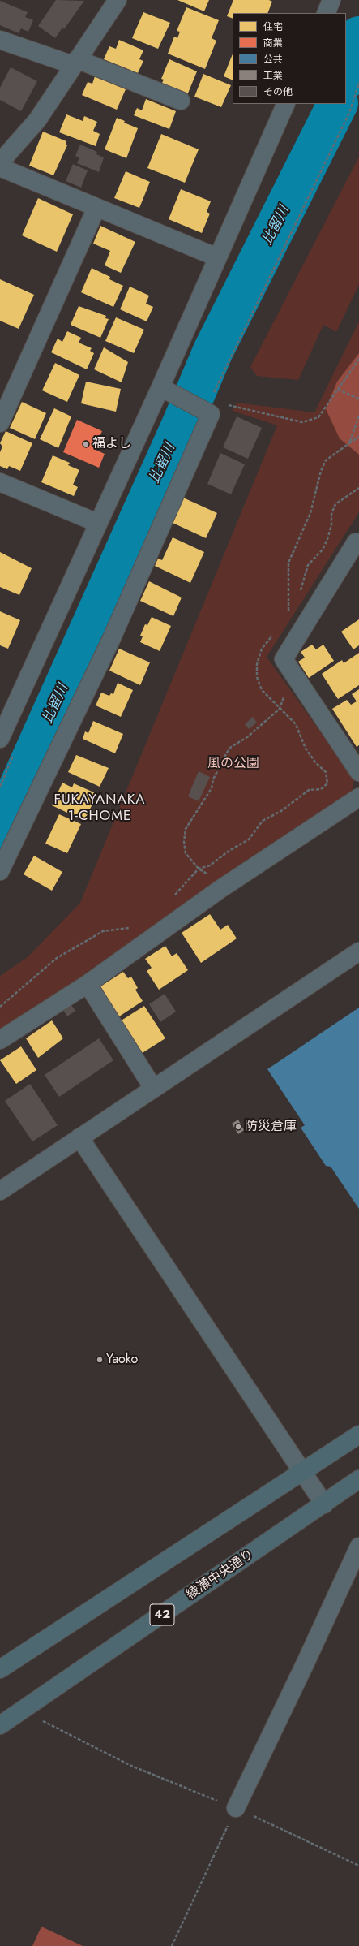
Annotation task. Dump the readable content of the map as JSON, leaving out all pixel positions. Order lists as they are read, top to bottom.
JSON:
{
  "streets": {
    "main road": ["綾瀬中央通り", "42"]
  },
  "districts": ["FUKAYANAKA 1-CHOME"],
  "water": ["比留川"],
  "parks": ["風の公園"],
  "places": ["福よし", "防災倉庫", "Yaoko"],
  "legend": [
    "住宅",
    "商業",
    "公共",
    "工業",
    "その他"
  ]
}
